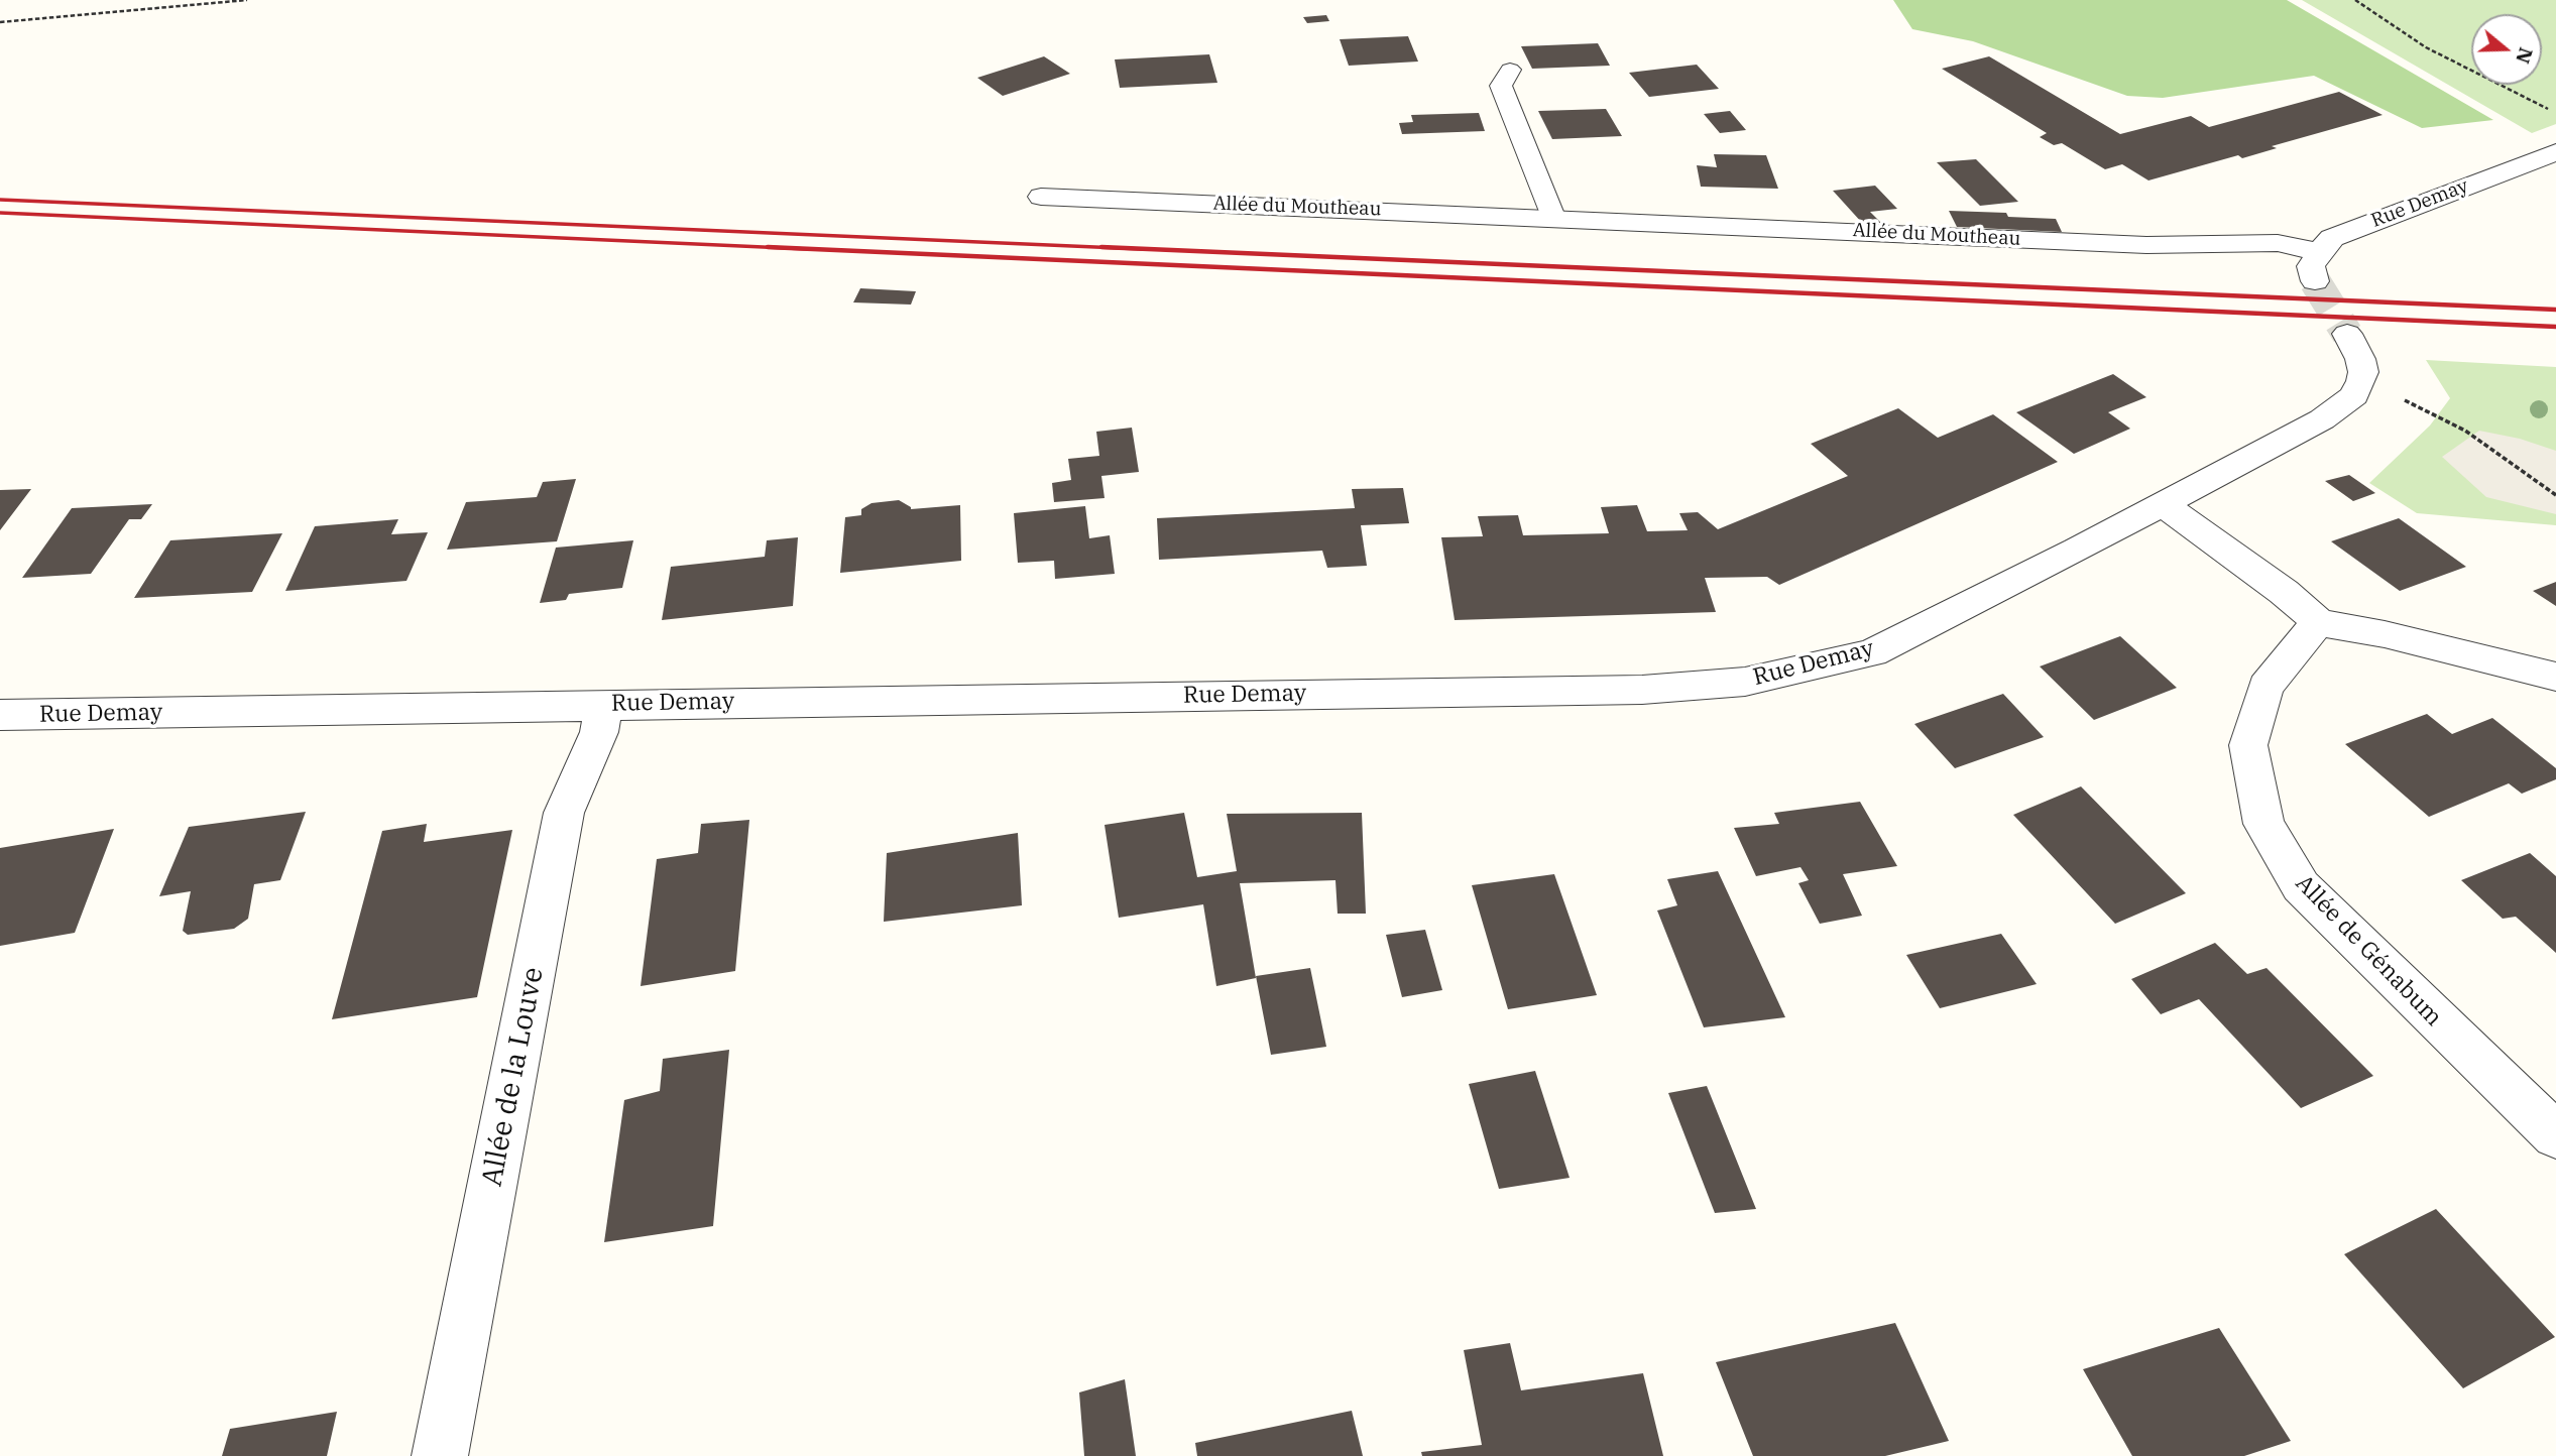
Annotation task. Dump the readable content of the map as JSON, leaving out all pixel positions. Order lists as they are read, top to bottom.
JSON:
{
  "streets": {
    "street": [
      "Rue Demay",
      "Allée du Moutheau",
      "Allée de Génabum",
      "Allée de la Louve"
    ]
  },
  "crossings": [
    ["Rue Demay", "Allée du Moutheau"],
    ["Rue Demay", "Allée de la Louve"]
  ],
  "north": "right"
}
